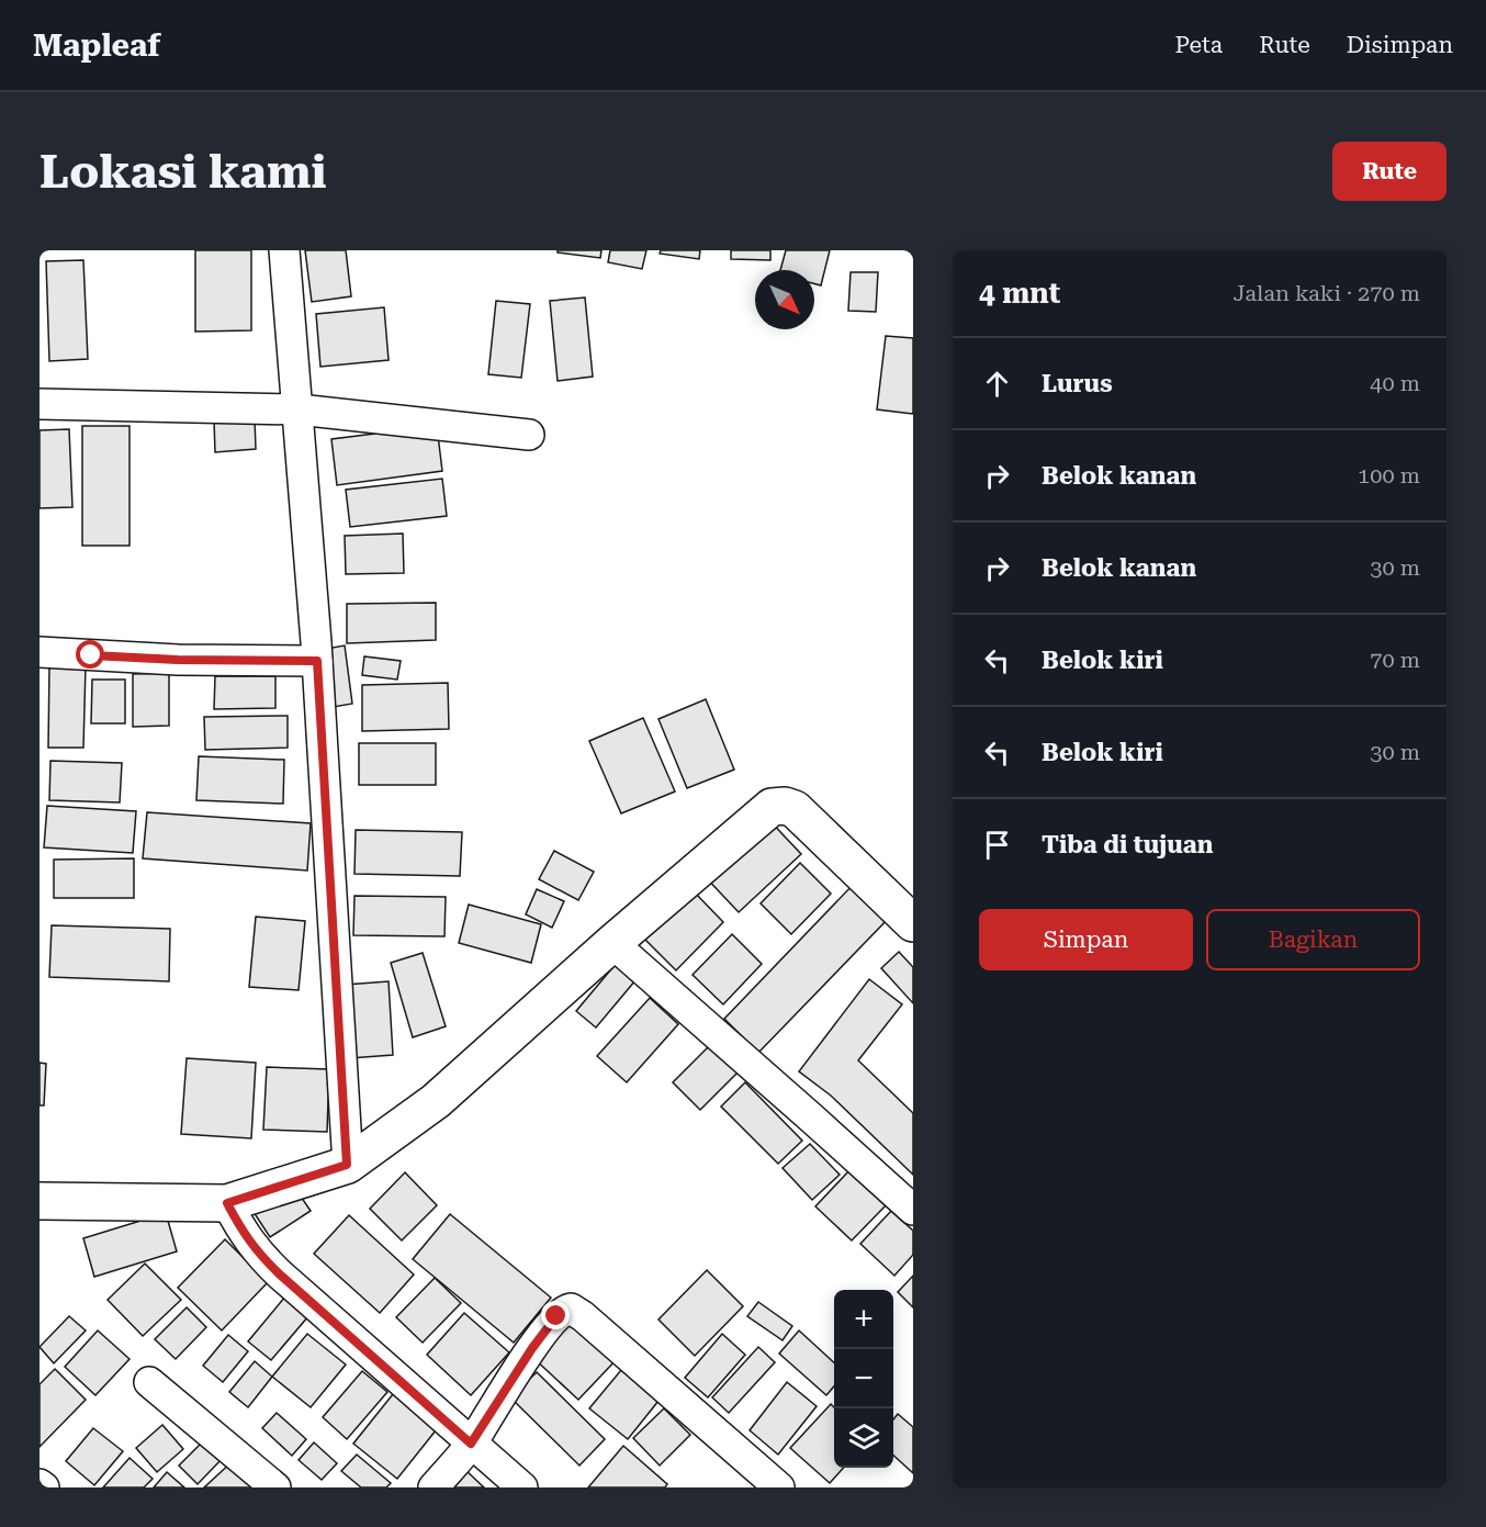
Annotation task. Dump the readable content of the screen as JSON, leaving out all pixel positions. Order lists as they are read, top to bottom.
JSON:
{
  "north": "bottom right",
  "page": {
    "header": "Mapleaf",
    "nav": ["Peta", "Rute", "Disimpan"],
    "buttons": [
      "Rute",
      ["Simpan", "Bagikan"]
    ],
    "title": "Lokasi kami",
    "heading": ["4 mnt", "Jalan kaki · 270 m"],
    "list": [
      ["Lurus", "40 m"],
      ["Belok kanan", "100 m"],
      ["Belok kanan", "30 m"],
      ["Belok kiri", "70 m"],
      ["Belok kiri", "30 m"],
      "Tiba di tujuan"
    ],
    "map_buttons": ["+", "−"]
  }
}
